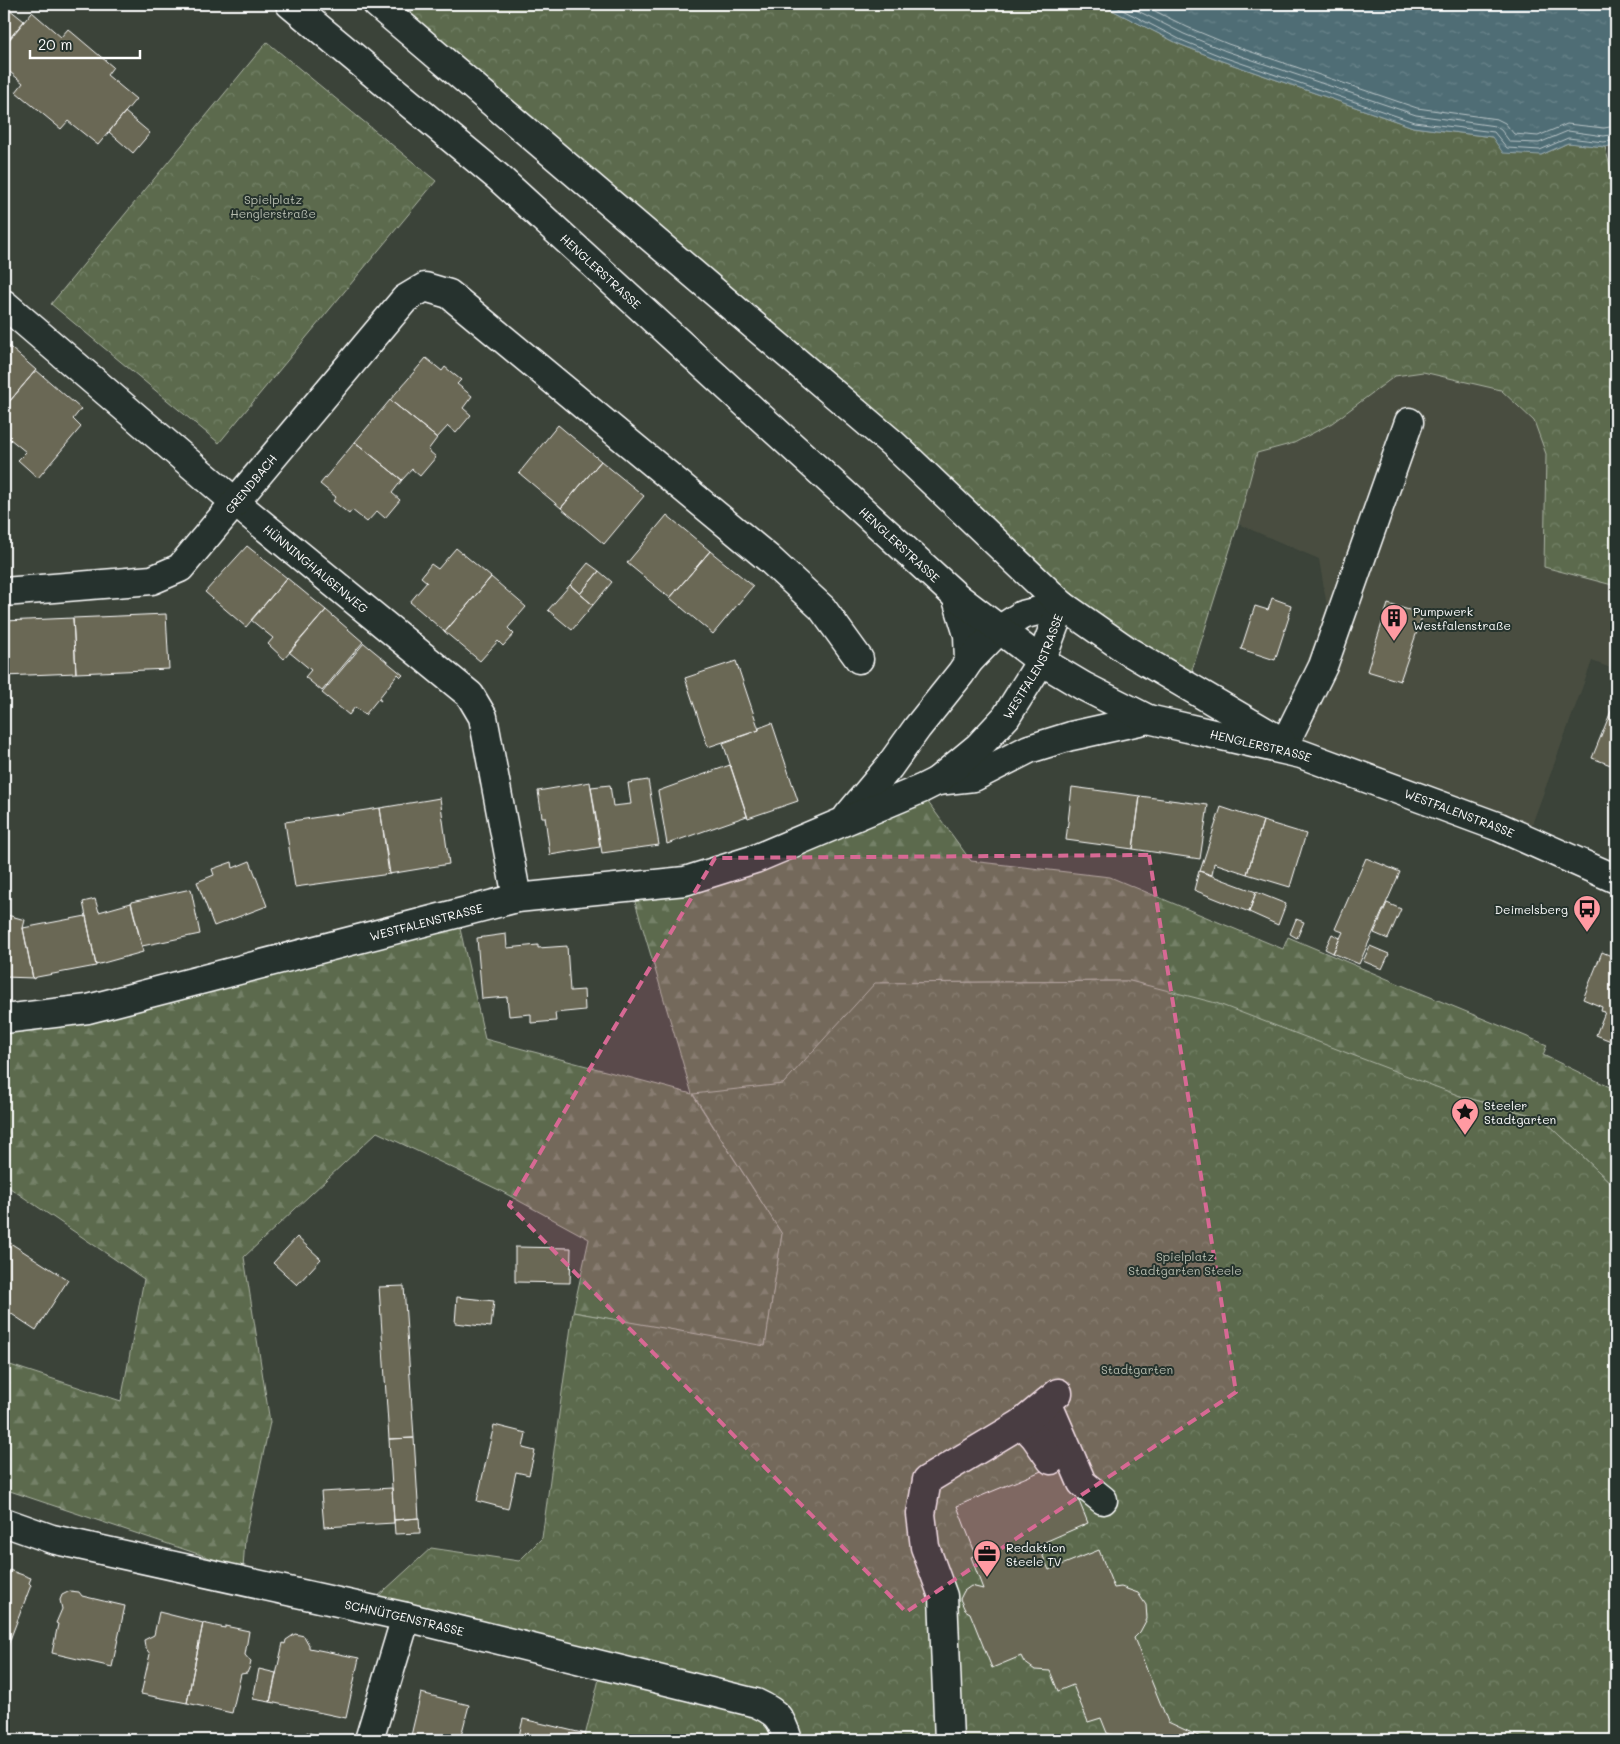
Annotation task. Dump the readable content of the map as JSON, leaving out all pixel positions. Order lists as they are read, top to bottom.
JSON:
{
  "streets": {
    "street": [
      "HENGLERSTRASSE",
      "GRENDBACH",
      "HÜNNINGHAUSENWEG",
      "WESTFALENSTRASSE",
      "SCHNÜTGENSTRASSE"
    ]
  },
  "crossings": [
    ["HENGLERSTRASSE", "WESTFALENSTRASSE"],
    ["GRENDBACH", "HÜNNINGHAUSENWEG"],
    ["HÜNNINGHAUSENWEG", "WESTFALENSTRASSE"]
  ],
  "parks": ["Spielplatz Henglerstraße", "Spielplatz Stadtgarten Steele", "Stadtgarten"],
  "places": {
    "building": ["Pumpwerk Westfalenstraße"],
    "bus stop": ["Deimelsberg"],
    "place": ["Steeler Stadtgarten"],
    "office": ["Redaktion Steele TV"]
  },
  "scale_bar": "20 m"
}
